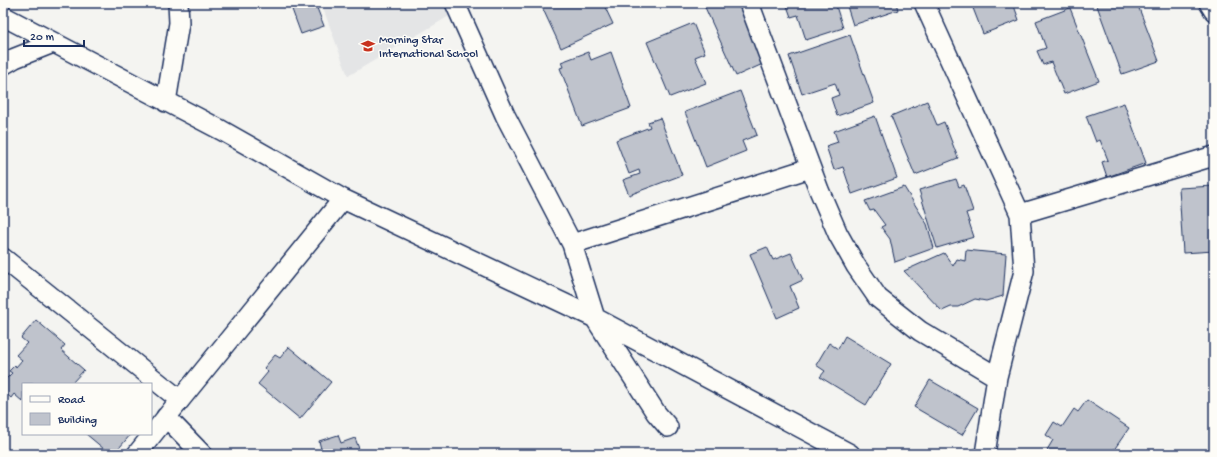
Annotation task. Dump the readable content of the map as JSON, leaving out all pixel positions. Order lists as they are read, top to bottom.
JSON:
{
  "places": {
    "school or university": ["Morning Star International School"]
  },
  "legend": ["Road", "Building"],
  "scale_bar": "20 m"
}
